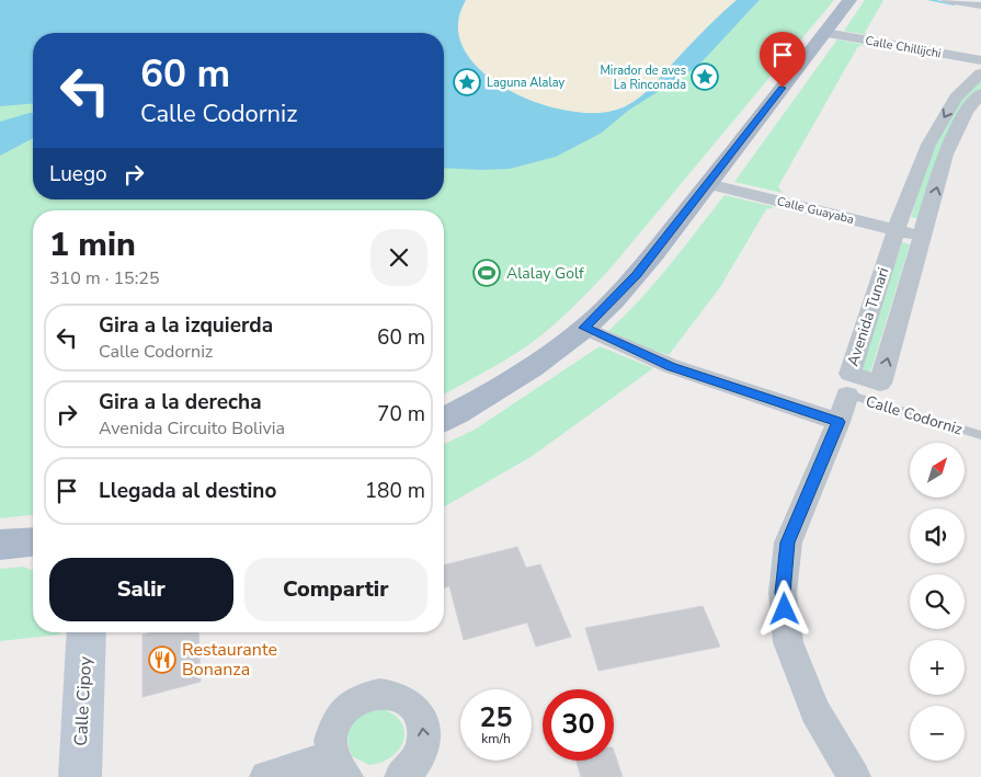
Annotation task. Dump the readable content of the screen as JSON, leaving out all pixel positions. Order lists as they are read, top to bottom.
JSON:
{
  "streets": {
    "main road": ["Calle Cipoy"],
    "street": ["Calle Chillijchi", "Calle Guayaba", "Avenida Tunari"],
    "lane": ["Calle Codorniz"]
  },
  "crossings": [
    ["Calle Guayaba", "Avenida Tunari"]
  ],
  "places": {
    "place": ["Mirador de aves La Rinconada", "Laguna Alalay"],
    "sports": ["Alalay Golf"],
    "restaurant": ["Restaurante Bonanza"]
  },
  "north": "top right",
  "page": {
    "turn": ["60 m", "Calle Codorniz"],
    "then": "Luego",
    "heading": ["1 min", "310 m · 15:25"],
    "list": [
      {
        "name": "Gira a la izquierda",
        "note": "Calle Codorniz",
        "value": "60 m"
      },
      {
        "name": "Gira a la derecha",
        "note": "Avenida Circuito Bolivia",
        "value": "70 m"
      },
      {
        "name": "Llegada al destino",
        "value": "180 m"
      }
    ],
    "map_buttons": ["+", "−"],
    "buttons": ["Salir", "Compartir"],
    "speed": "25 km/h",
    "limit": "30"
  }
}
